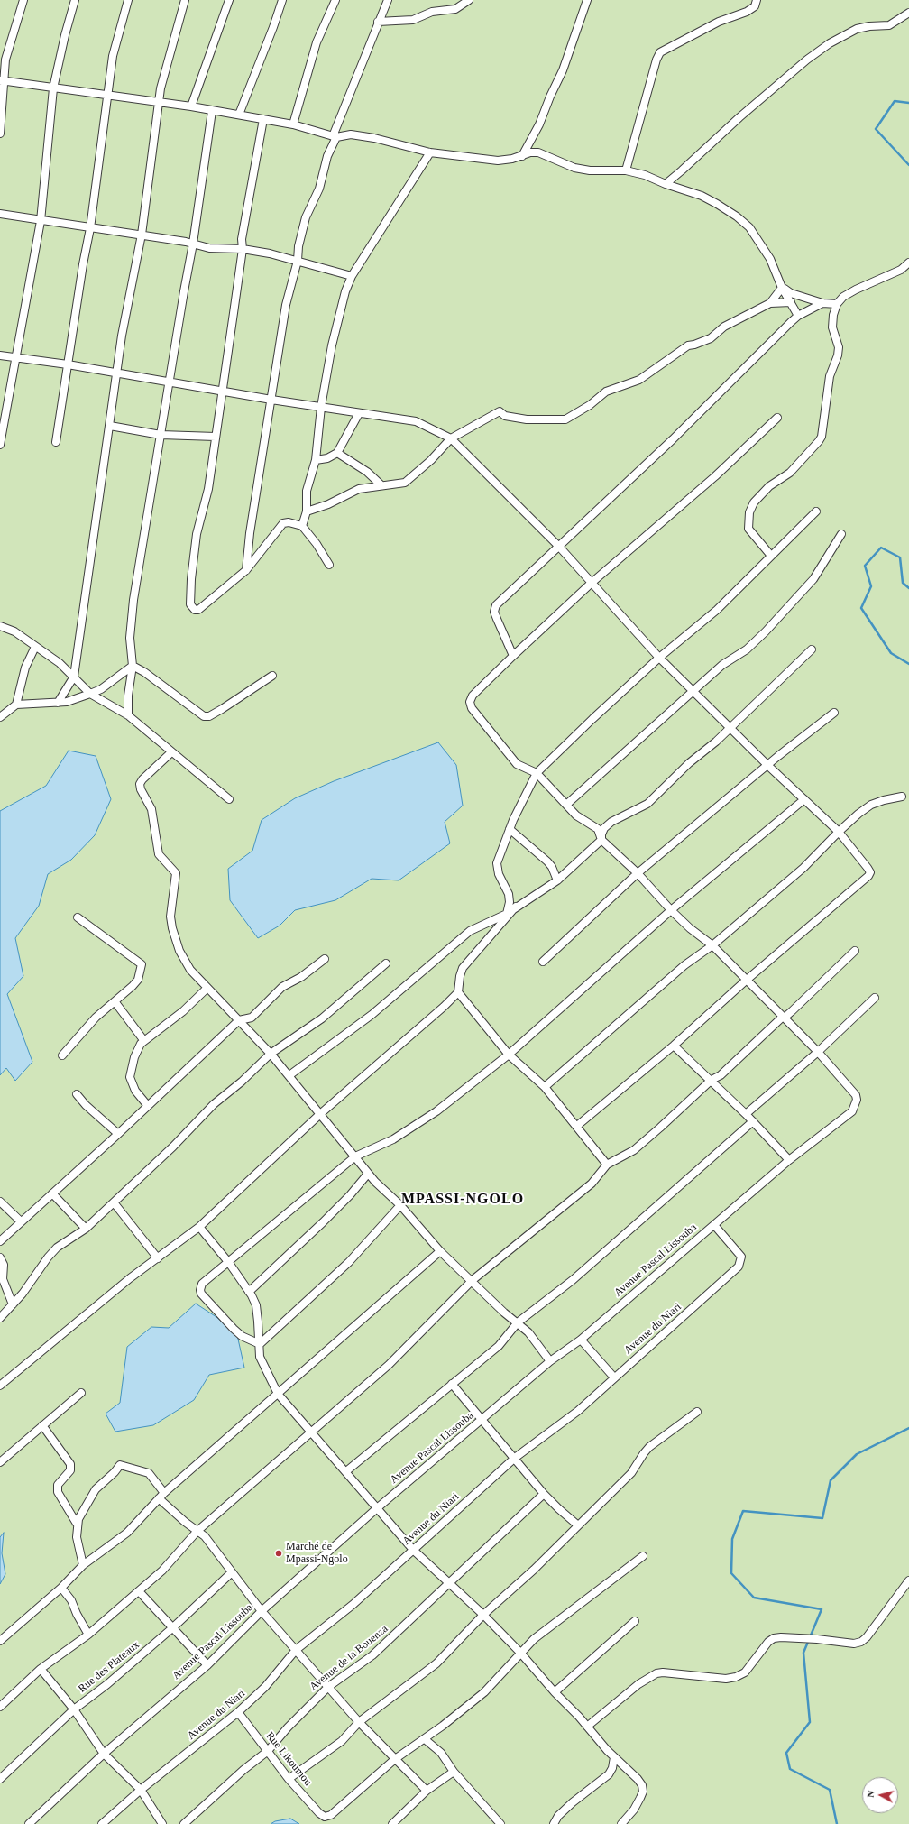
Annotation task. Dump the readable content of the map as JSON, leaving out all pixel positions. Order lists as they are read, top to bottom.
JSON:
{
  "streets": {
    "street": [
      "Avenue Pascal Lissouba",
      "Avenue du Niari",
      "Avenue de la Bouenza",
      "Rue des Plateaux",
      "Rue Likoumou"
    ]
  },
  "crossings": [
    ["Avenue Pascal Lissouba", "Avenue du Niari"],
    ["Avenue du Niari", "Rue Likoumou"],
    ["Avenue de la Bouenza", "Rue Likoumou"]
  ],
  "districts": ["MPASSI-NGOLO"],
  "places": ["Marché de Mpassi-Ngolo"],
  "north": "left"
}
